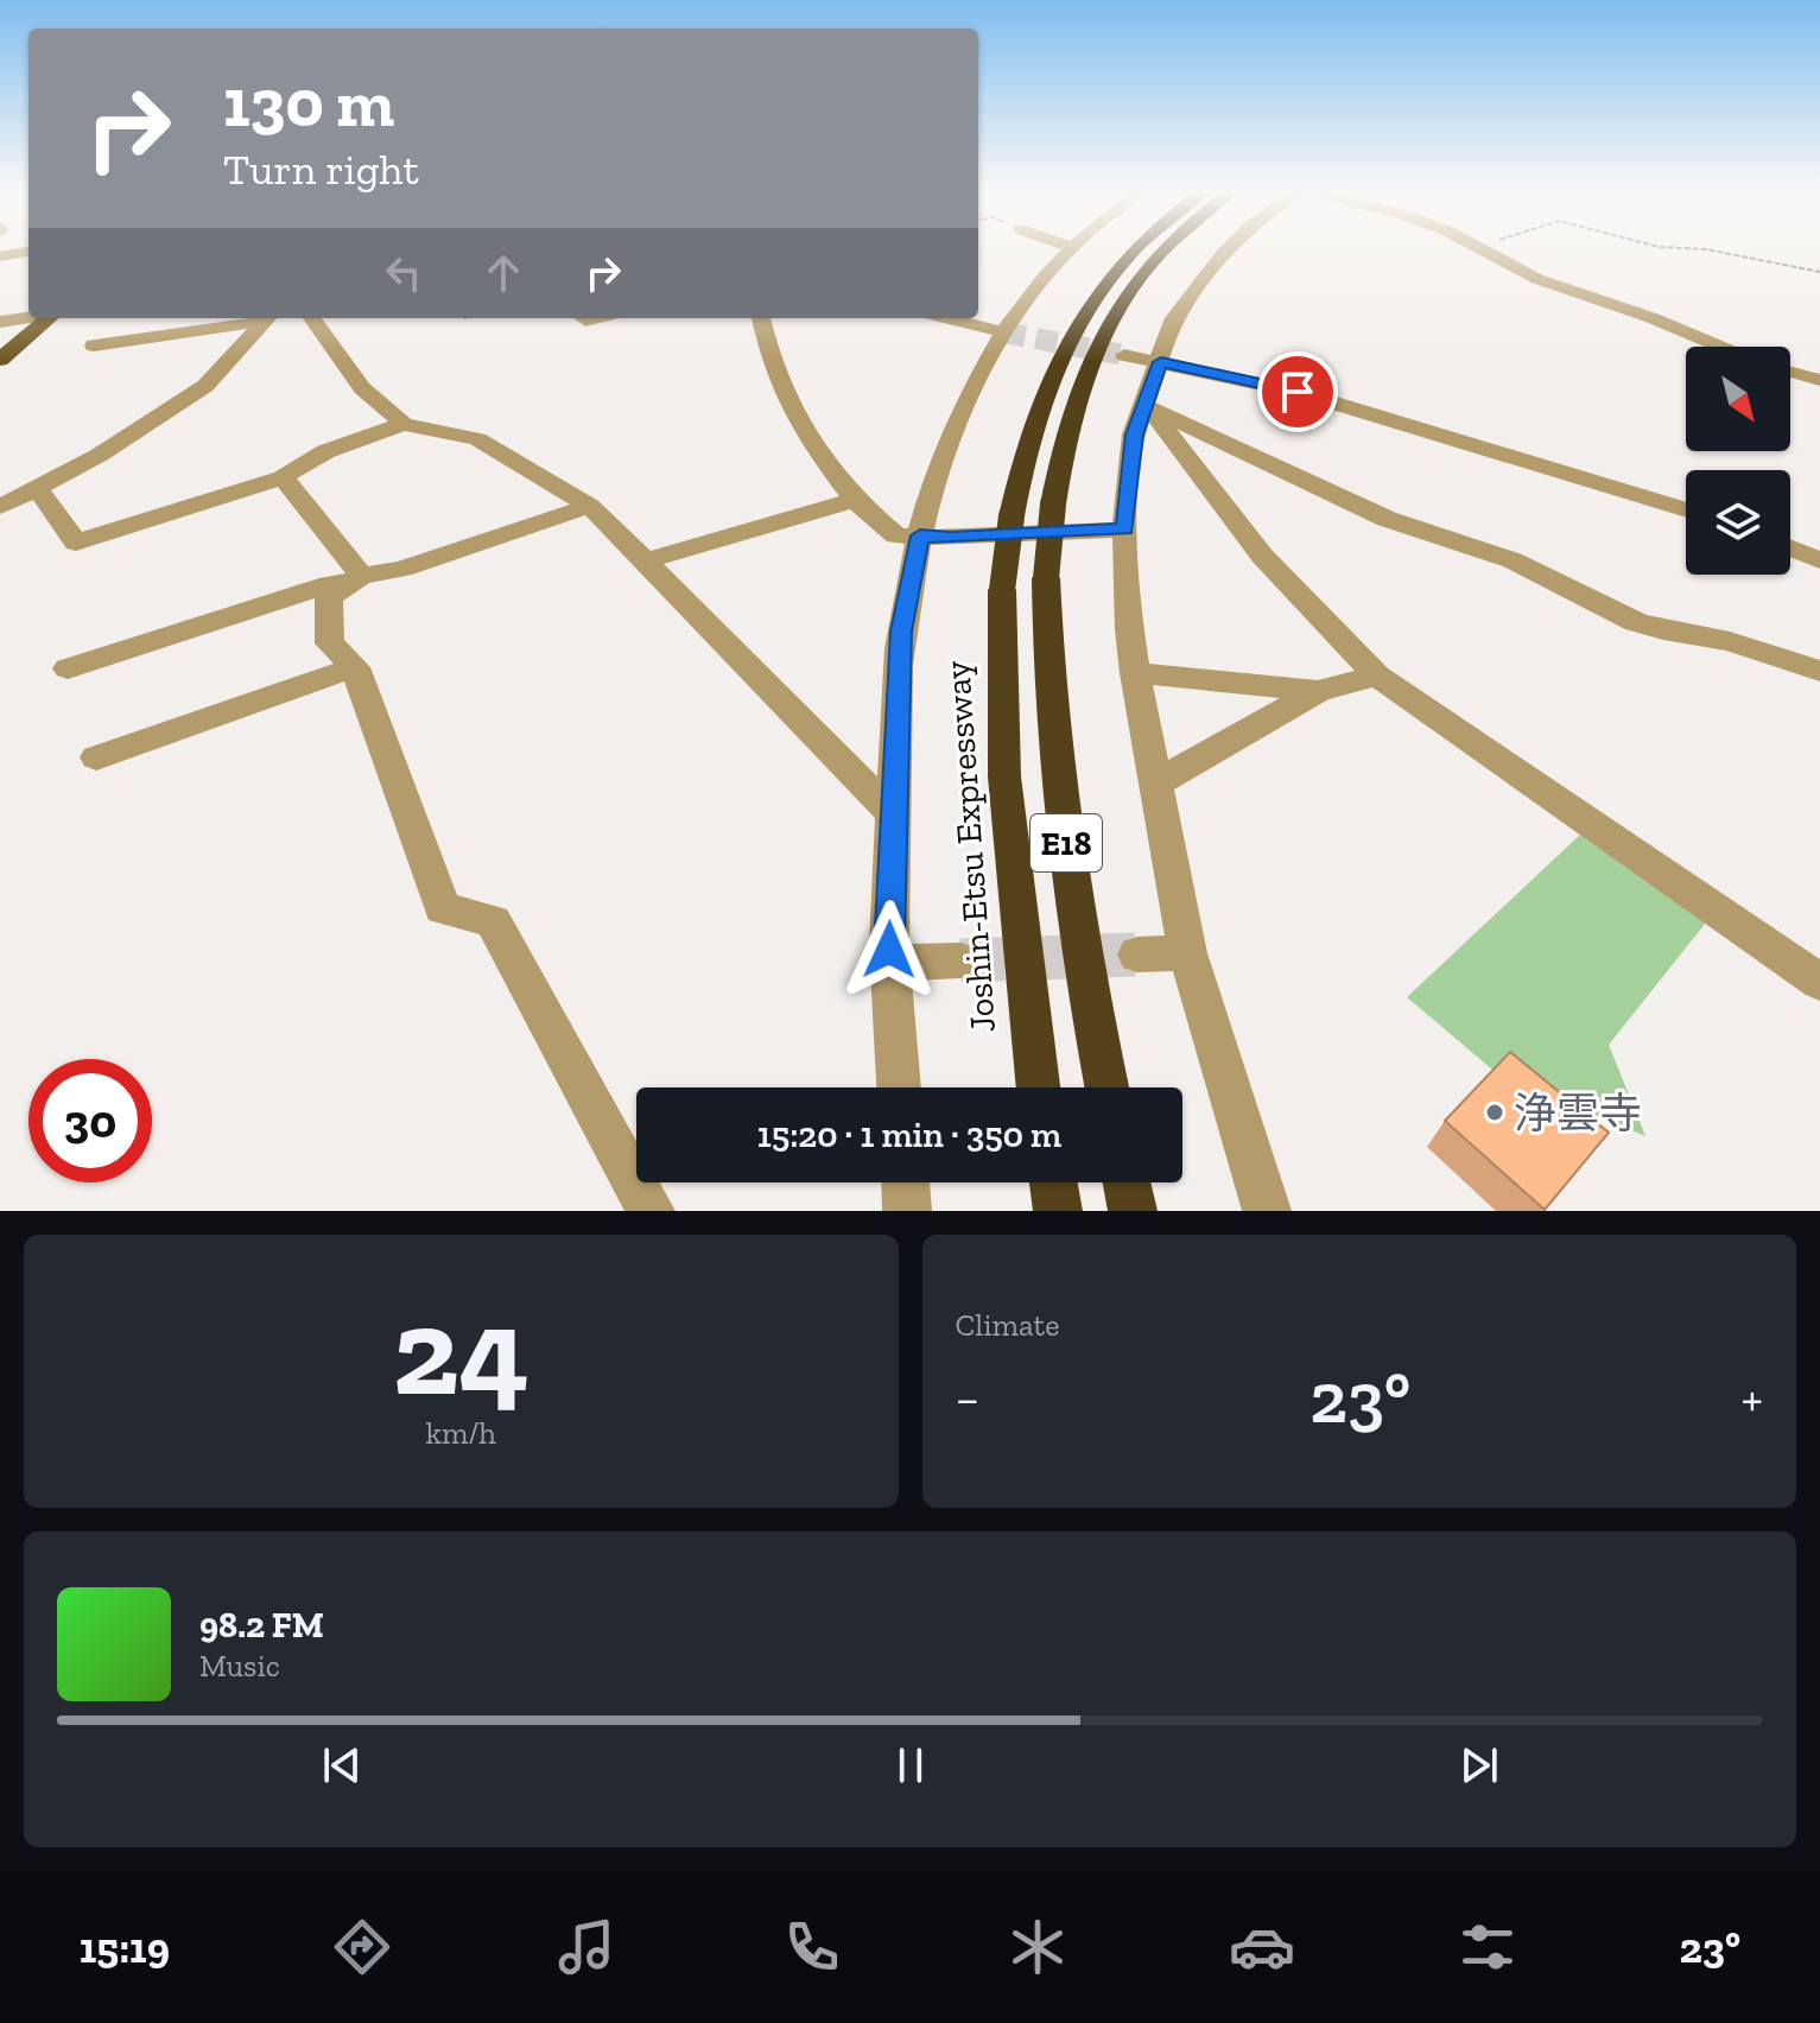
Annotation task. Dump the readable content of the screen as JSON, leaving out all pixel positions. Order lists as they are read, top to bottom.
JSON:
{
  "streets": {
    "highway": ["E18", "Joshin-Etsu Expressway"]
  },
  "places": ["浄雲寺"],
  "north": "bottom right",
  "page": {
    "turn": ["130 m", "Turn right"],
    "limit": "30",
    "trip": "15:20 · 1 min · 350 m",
    "tile": [
      ["24", "km/h"],
      "Climate"
    ],
    "heat": ["−", "23°", "+"],
    "song": ["98.2 FM", "Music"],
    "tabs": ["15:19", "23°"]
  }
}
